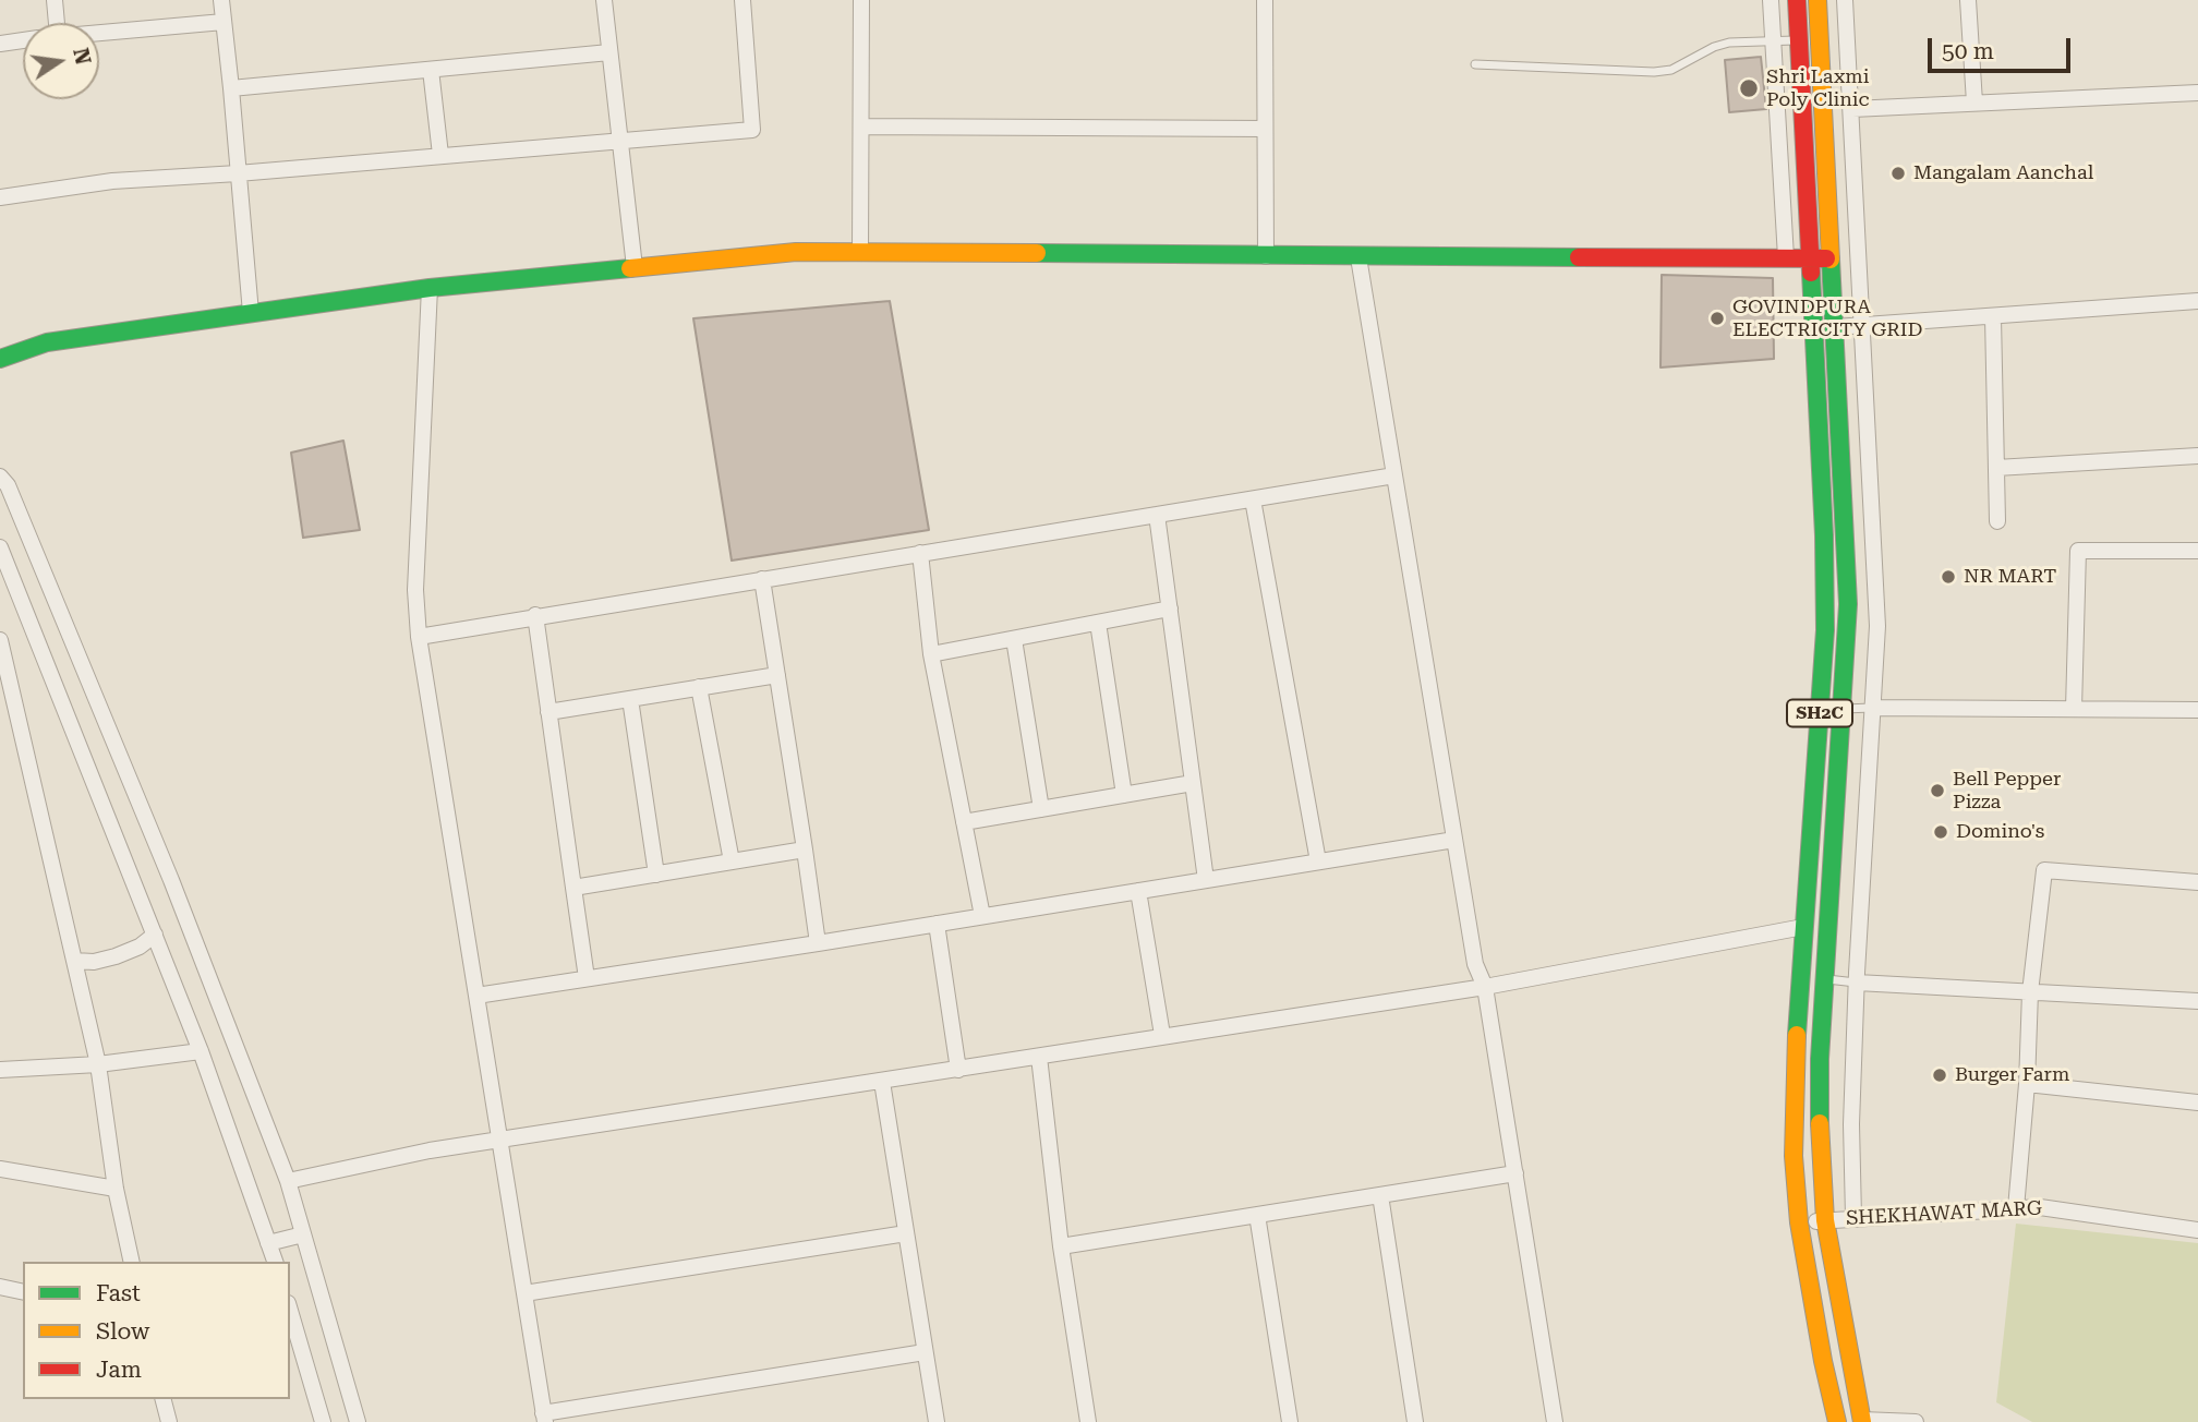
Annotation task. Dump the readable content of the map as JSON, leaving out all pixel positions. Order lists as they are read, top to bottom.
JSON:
{
  "streets": {
    "main road": ["SH2C"],
    "street": ["SHEKHAWAT MARG"]
  },
  "crossings": [
    ["SH2C", "SHEKHAWAT MARG"]
  ],
  "places": [
    "Shri Laxmi Poly Clinic",
    "Mangalam Aanchal",
    "GOVINDPURA ELECTRICITY GRID",
    "NR MART",
    "Bell Pepper Pizza",
    "Domino's",
    "Burger Farm"
  ],
  "legend": ["Fast", "Slow", "Jam"],
  "scale_bar": "50 m",
  "north": "right"
}
